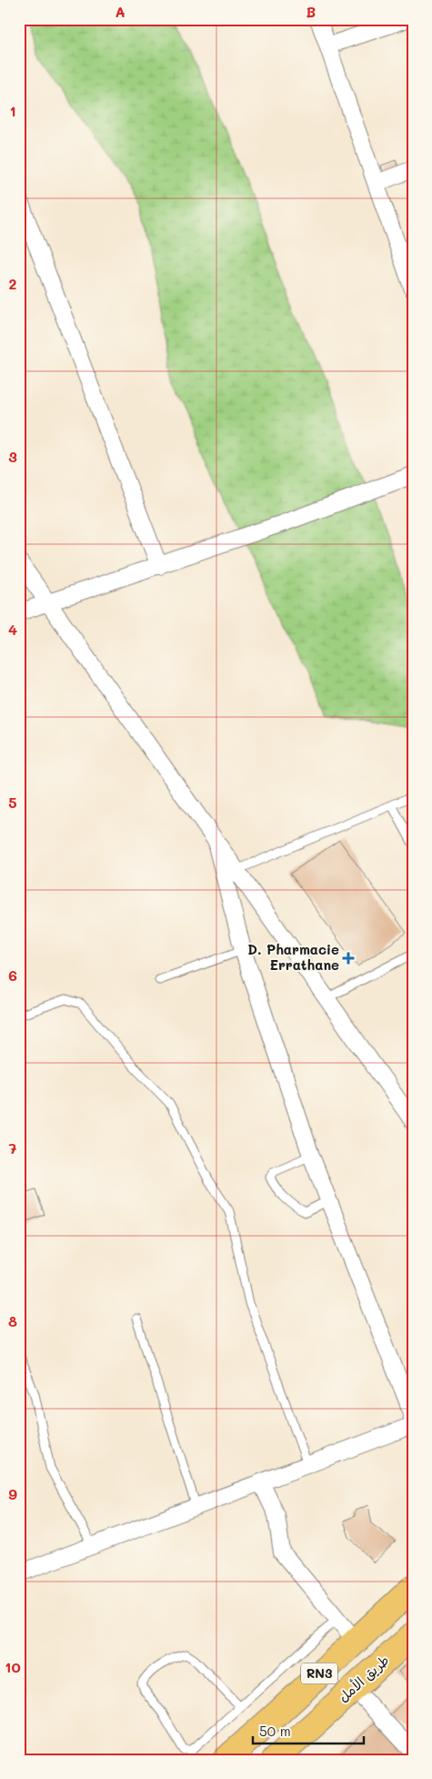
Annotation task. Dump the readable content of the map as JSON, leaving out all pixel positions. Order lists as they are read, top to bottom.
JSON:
{
  "streets": {
    "highway": ["RN3", "طريق الأمل"]
  },
  "places": {
    "health": ["D. Pharmacie Errathane"]
  },
  "scale_bar": "50 m",
  "grid": {
    "columns": ["A", "B"],
    "rows": [
      "1",
      "2",
      "3",
      "4",
      "5",
      "6",
      "7",
      "8",
      "9",
      "10"
    ]
  }
}
